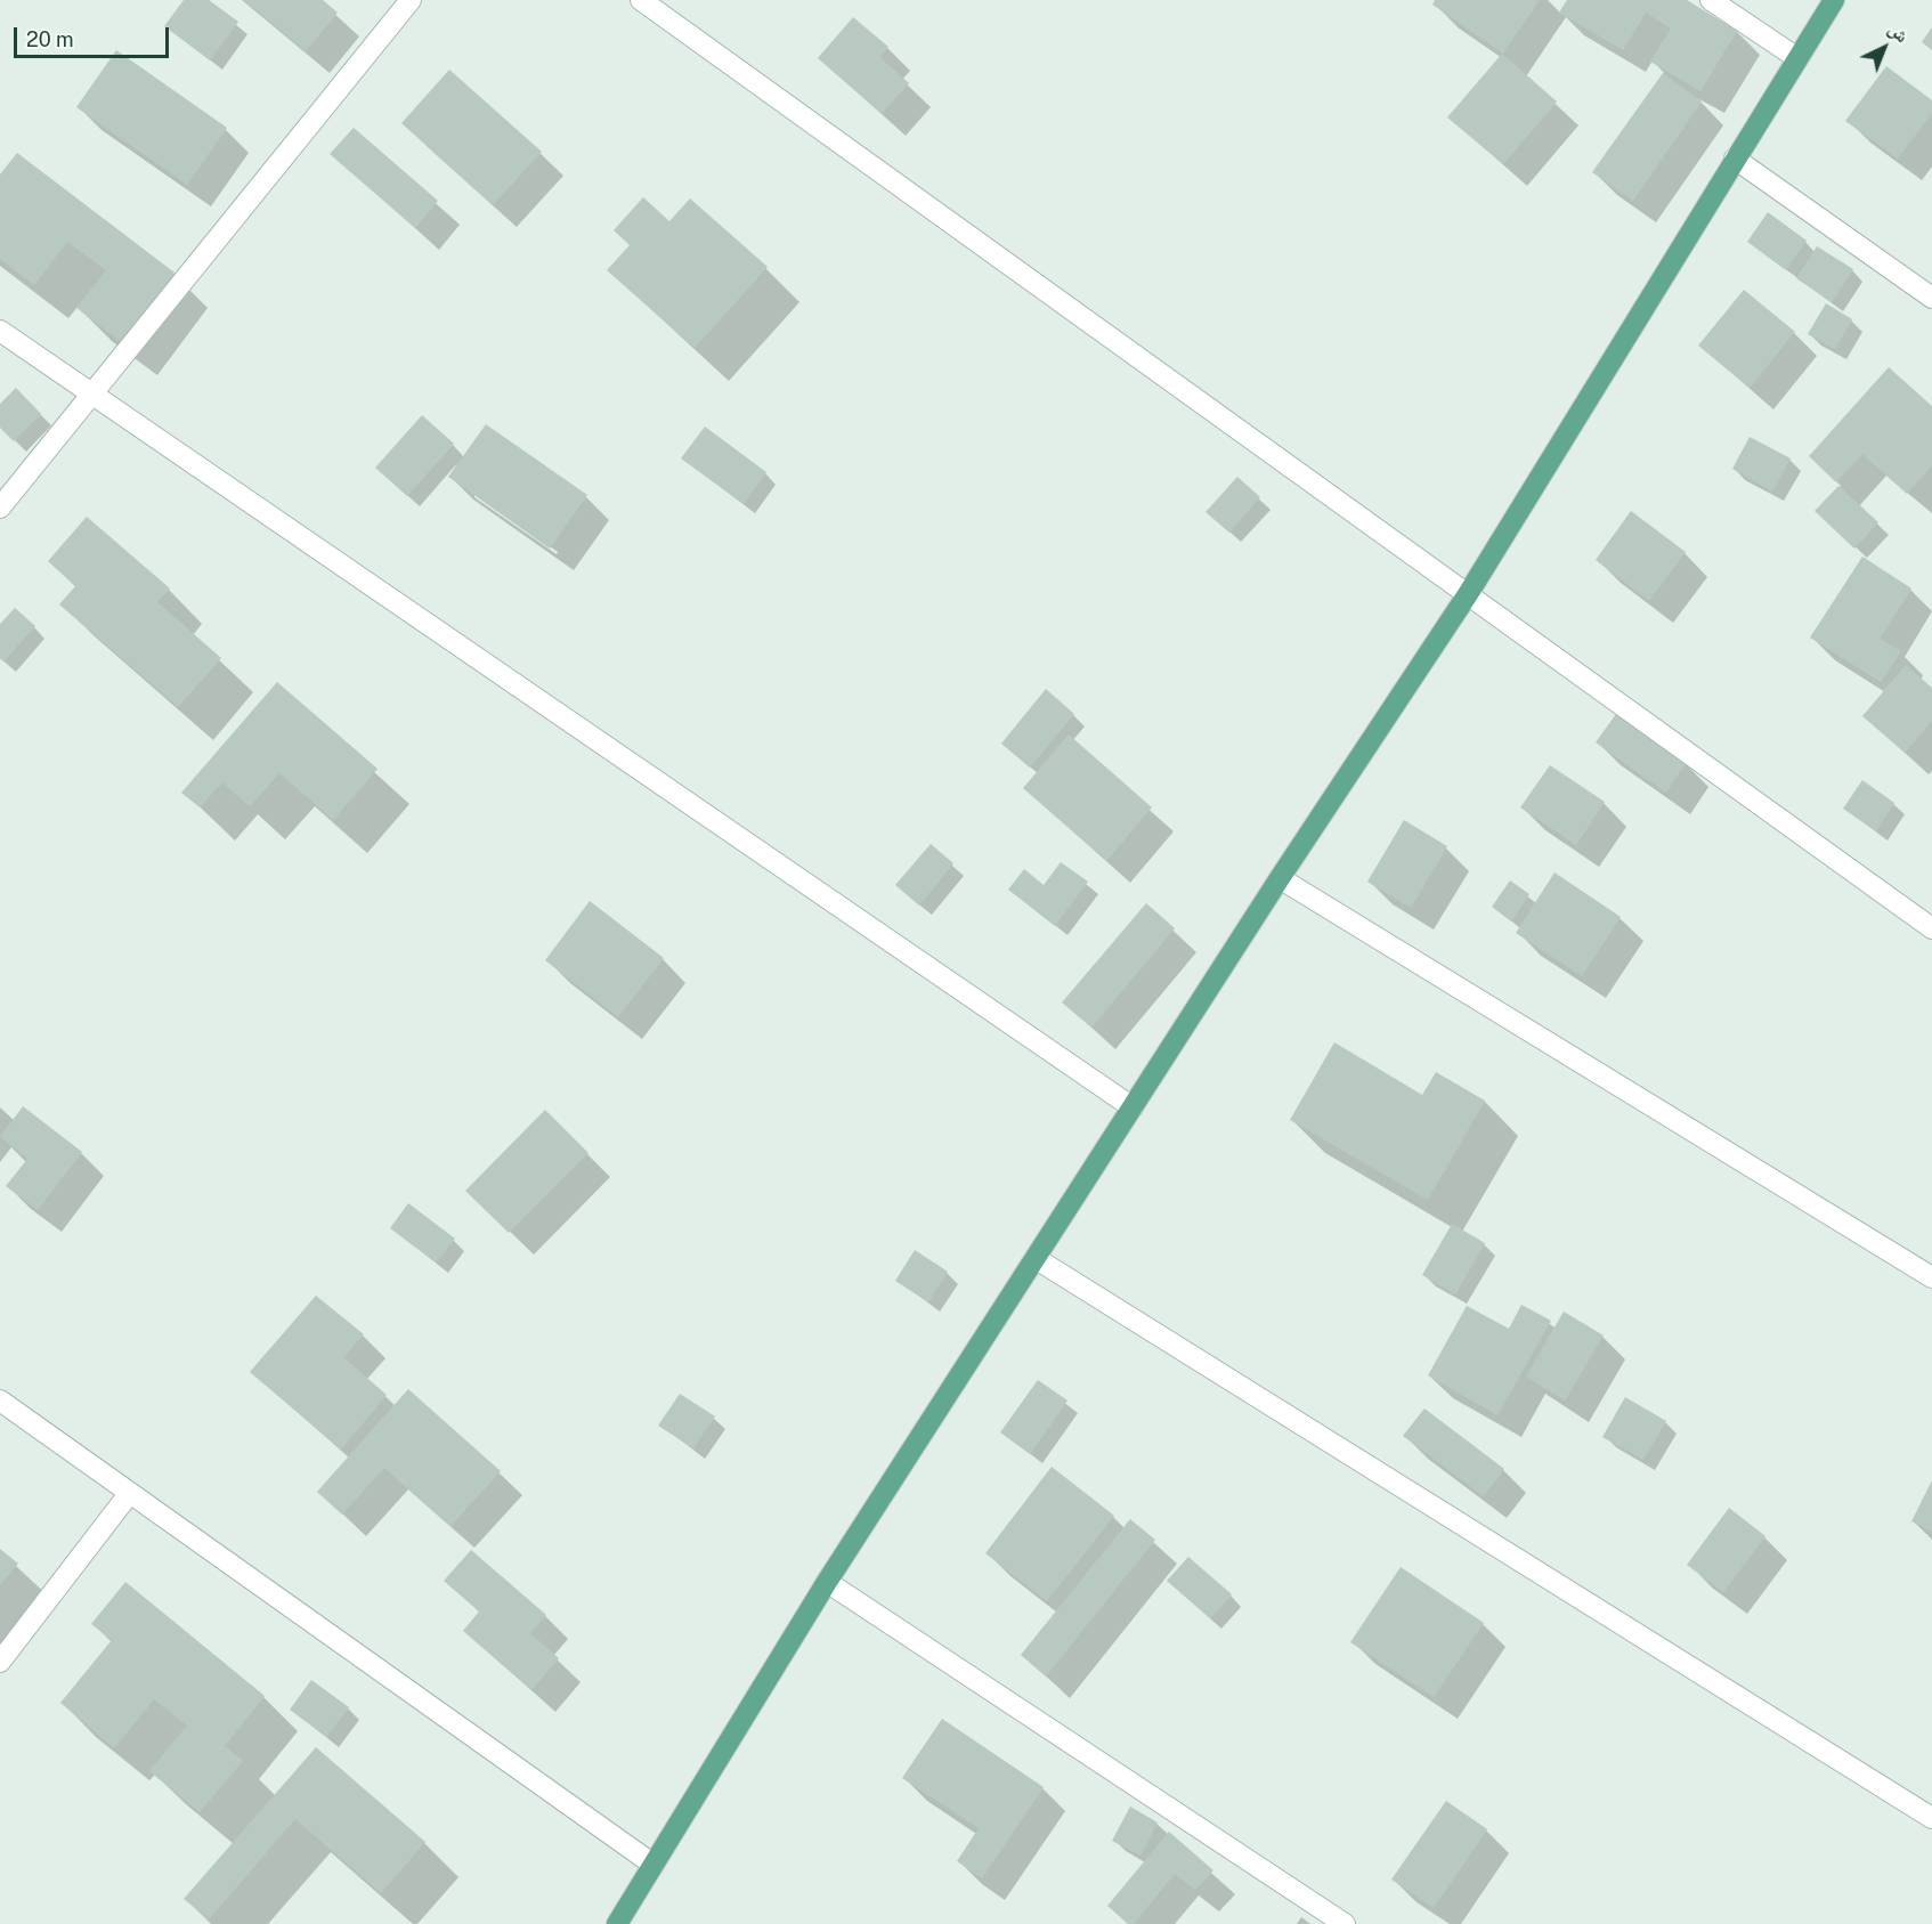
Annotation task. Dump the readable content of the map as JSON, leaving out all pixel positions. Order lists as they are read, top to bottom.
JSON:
{
  "scale_bar": "20 m",
  "north": "top right"
}
